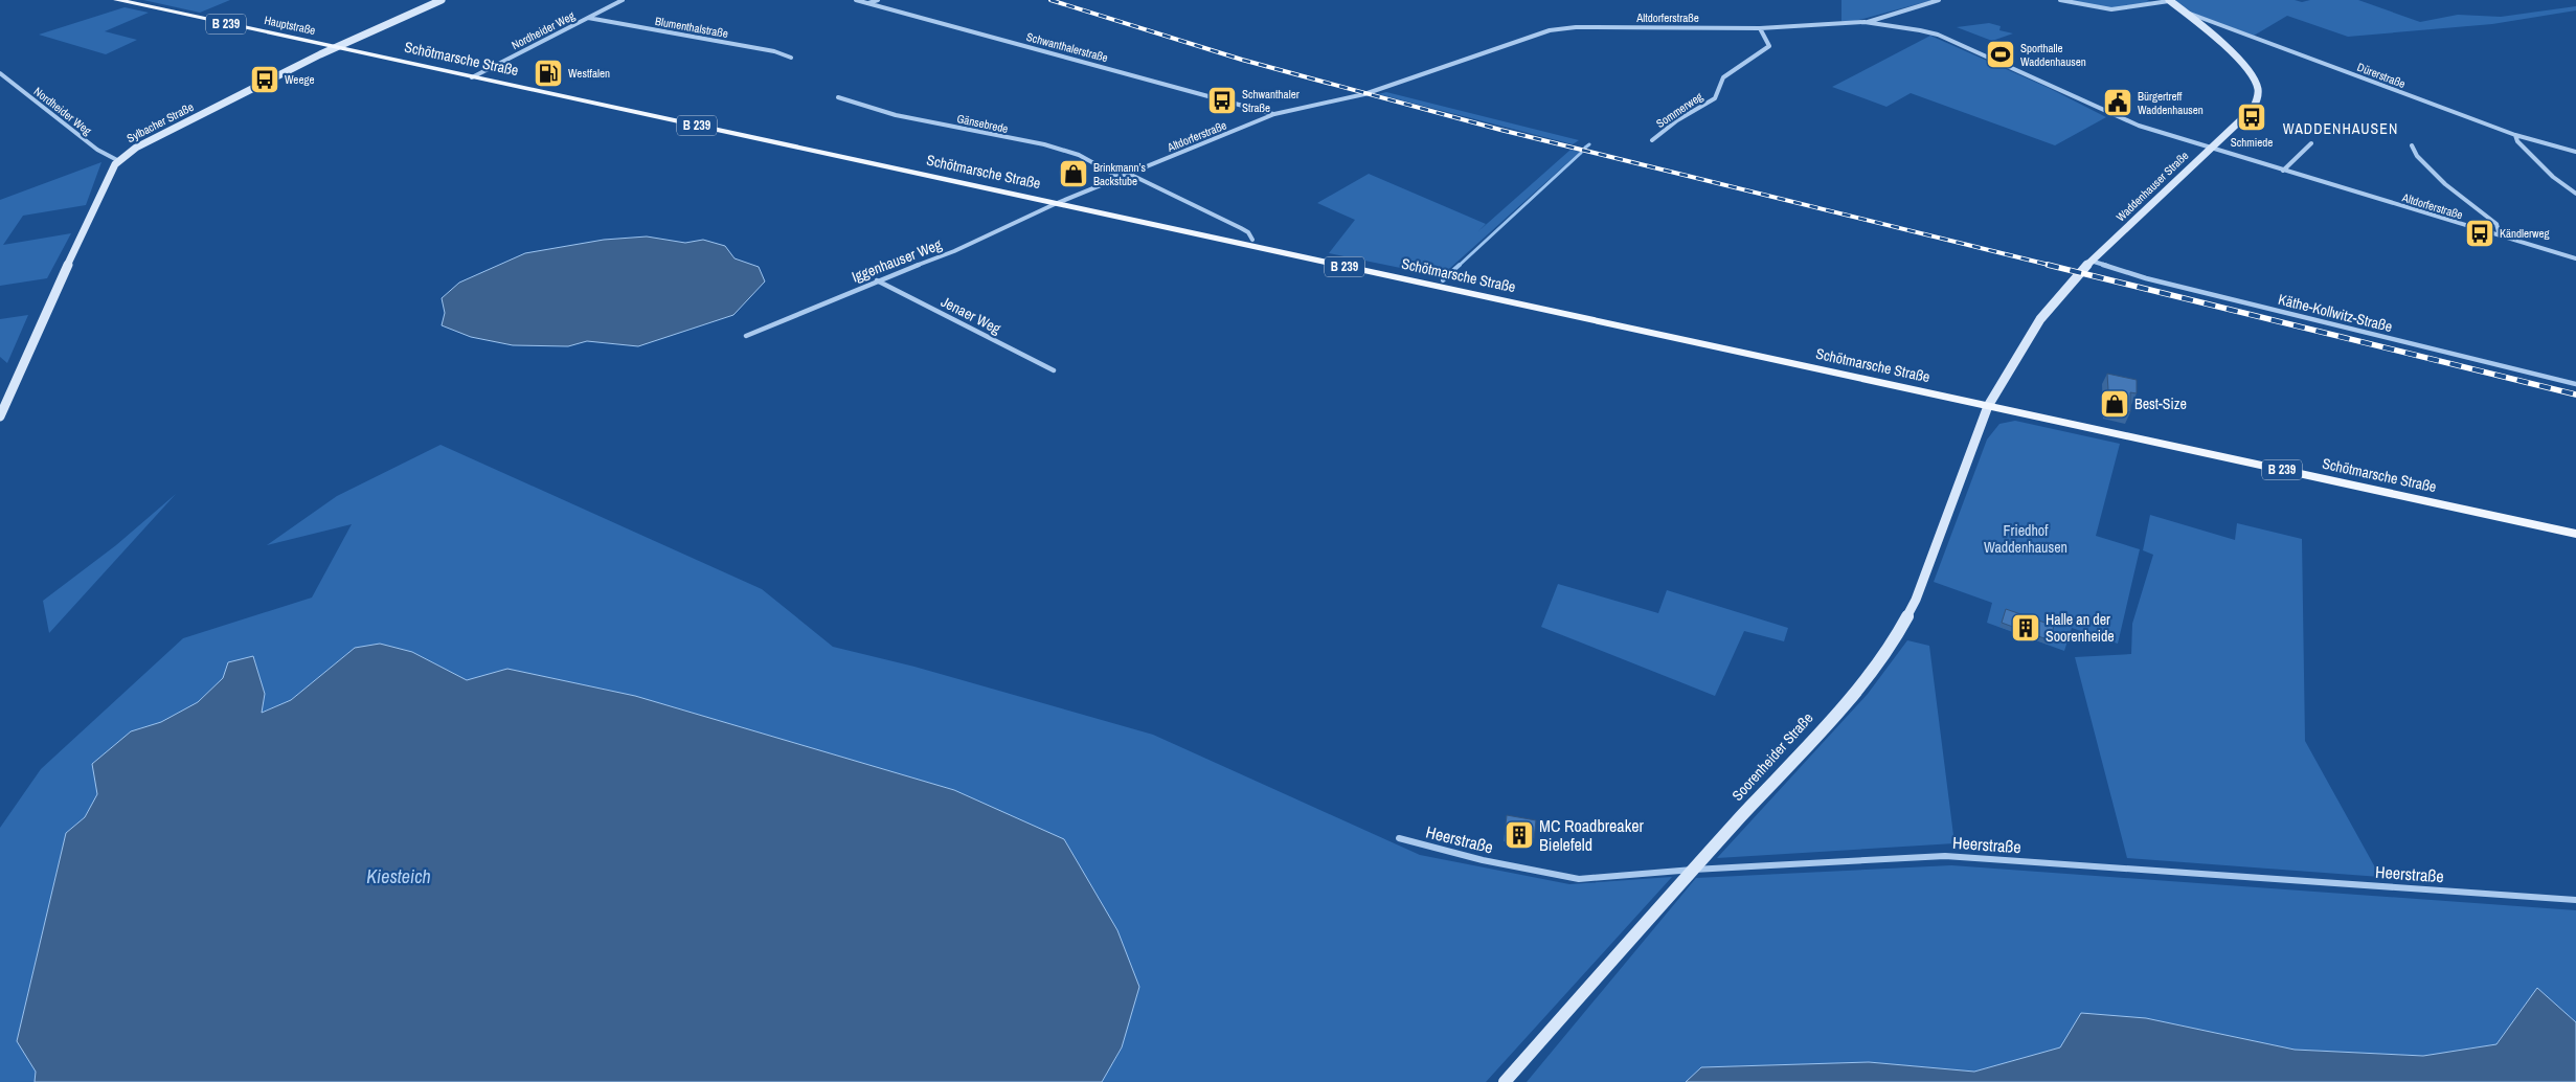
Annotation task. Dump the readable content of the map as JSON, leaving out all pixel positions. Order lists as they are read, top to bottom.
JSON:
{
  "streets": {
    "main road": [
      "B 239",
      "Hauptstraße",
      "Schötmarsche Straße",
      "Sylbacher Straße",
      "Waddenhauser Straße",
      "Soorenheider Straße"
    ],
    "street": [
      "Altdorferstraße",
      "Blumenthalstraße",
      "Nordheider Weg",
      "Schwanthalerstraße",
      "Dürerstraße",
      "Sommerweg",
      "Gänsebrede",
      "Iggenhauser Weg",
      "Käthe-Kollwitz-Straße",
      "Jenaer Weg",
      "Heerstraße"
    ]
  },
  "crossings": [
    ["Altdorferstraße", "Schwanthalerstraße"],
    ["Altdorferstraße", "Schötmarsche Straße"],
    ["Altdorferstraße", "Sommerweg"],
    ["Altdorferstraße", "Gänsebrede"],
    ["Altdorferstraße", "Waddenhauser Straße"],
    ["Altdorferstraße", "Iggenhauser Weg"],
    ["Hauptstraße", "Schötmarsche Straße"],
    ["Hauptstraße", "Sylbacher Straße"],
    ["Blumenthalstraße", "Nordheider Weg"],
    ["Nordheider Weg", "Schötmarsche Straße"],
    ["Nordheider Weg", "Sylbacher Straße"],
    ["Schötmarsche Straße", "Sylbacher Straße"],
    ["Schötmarsche Straße", "Waddenhauser Straße"],
    ["Schötmarsche Straße", "Iggenhauser Weg"],
    ["Schötmarsche Straße", "Soorenheider Straße"],
    ["Dürerstraße", "Waddenhauser Straße"],
    ["Waddenhauser Straße", "Käthe-Kollwitz-Straße"],
    ["Waddenhauser Straße", "Soorenheider Straße"],
    ["Iggenhauser Weg", "Jenaer Weg"],
    ["Soorenheider Straße", "Heerstraße"]
  ],
  "districts": ["WADDENHAUSEN"],
  "water": ["Kiesteich"],
  "parks": ["Friedhof Waddenhausen"],
  "places": {
    "sports": ["Sporthalle Waddenhausen"],
    "fuel station": ["Westfalen"],
    "bus stop": [
      "Weege",
      "Schwanthaler Straße",
      "Schmiede",
      "Kändlerweg"
    ],
    "public building": ["Bürgertreff Waddenhausen"],
    "shop": ["Brinkmann’s Backstube", "Best-Size"],
    "building": ["Halle an der Soorenheide", "MC Roadbreaker Bielefeld"]
  }
}
